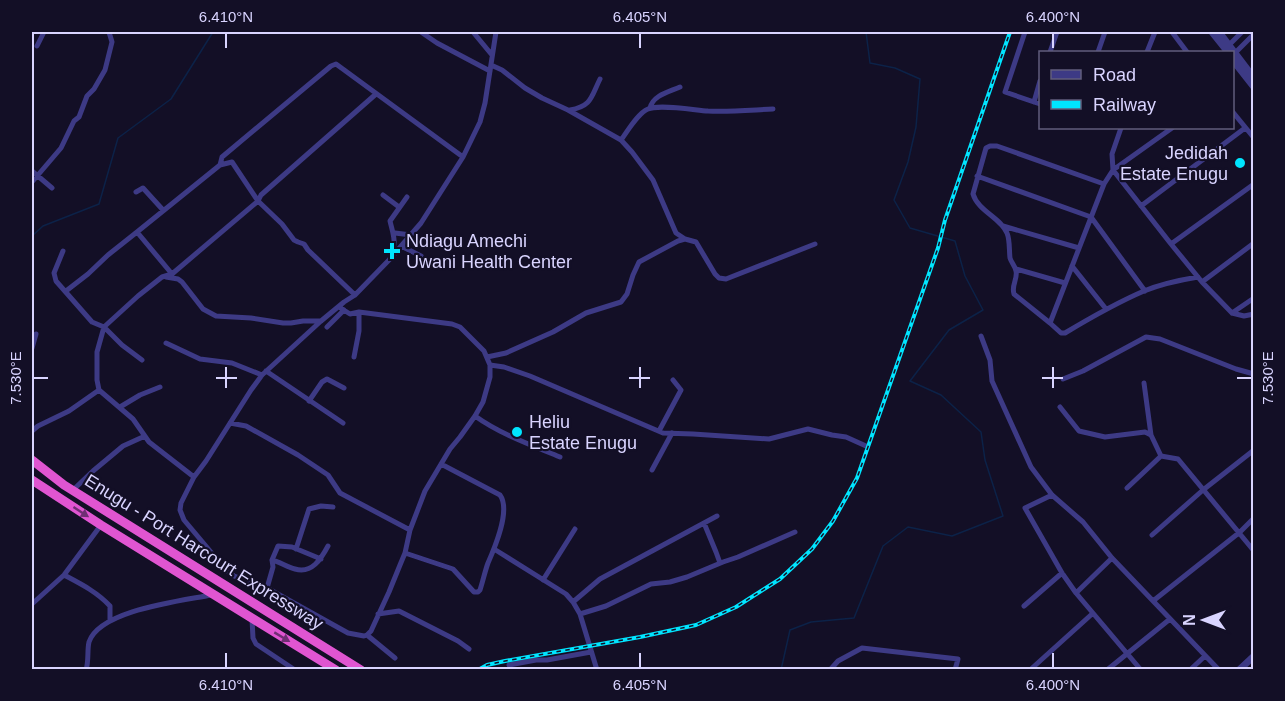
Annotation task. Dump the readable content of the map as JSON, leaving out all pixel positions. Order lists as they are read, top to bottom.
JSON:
{
  "streets": {
    "highway": ["Enugu - Port Harcourt Expressway"]
  },
  "places": {
    "other": ["Jedidah Estate Enugu", "Heliu Estate Enugu"],
    "health": ["Ndiagu Amechi Uwani Health Center"]
  },
  "legend": ["Road", "Railway"],
  "north": "left",
  "coordinates": [
    "6.410°N",
    "6.405°N",
    "6.400°N",
    "7.530°E"
  ]
}
